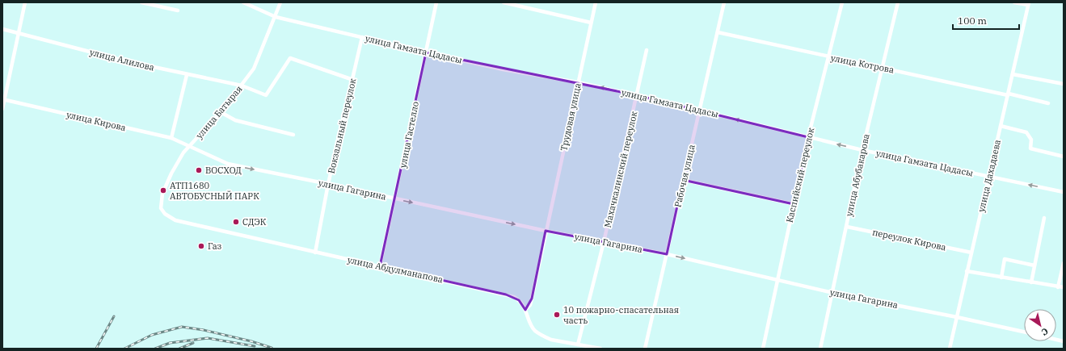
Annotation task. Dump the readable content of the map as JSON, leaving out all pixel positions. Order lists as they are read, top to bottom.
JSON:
{
  "streets": {
    "street": [
      "улица Гамзата Цадасы",
      "улица Алилова",
      "улица Котрова",
      "улица Батырая",
      "Трудовая улица",
      "улица Кирова",
      "Вокзальный переулок",
      "улица Гастелло",
      "Махачкалинский переулок",
      "Каспийский переулок",
      "улица Абубакарова",
      "Рабочая улица",
      "улица Дахадаева",
      "улица Гагарина",
      "переулок Кирова",
      "улица Абдулманапова"
    ]
  },
  "crossings": [
    ["улица Гамзата Цадасы", "улица Батырая"],
    ["улица Гамзата Цадасы", "Трудовая улица"],
    ["улица Гамзата Цадасы", "Вокзальный переулок"],
    ["улица Гамзата Цадасы", "улица Гастелло"],
    ["улица Гамзата Цадасы", "Махачкалинский переулок"],
    ["улица Гамзата Цадасы", "Каспийский переулок"],
    ["улица Гамзата Цадасы", "улица Абубакарова"],
    ["улица Гамзата Цадасы", "Рабочая улица"],
    ["улица Гамзата Цадасы", "улица Дахадаева"],
    ["улица Алилова", "улица Батырая"],
    ["улица Алилова", "Вокзальный переулок"],
    ["улица Котрова", "Каспийский переулок"],
    ["улица Котрова", "улица Абубакарова"],
    ["улица Котрова", "Рабочая улица"],
    ["улица Котрова", "улица Дахадаева"],
    ["улица Батырая", "улица Кирова"],
    ["улица Батырая", "улица Гагарина"],
    ["улица Батырая", "улица Абдулманапова"],
    ["Трудовая улица", "улица Гагарина"],
    ["Трудовая улица", "улица Абдулманапова"],
    ["улица Кирова", "улица Гагарина"],
    ["Вокзальный переулок", "улица Гагарина"],
    ["Вокзальный переулок", "улица Абдулманапова"],
    ["улица Гастелло", "улица Гагарина"],
    ["улица Гастелло", "улица Абдулманапова"],
    ["Махачкалинский переулок", "улица Гагарина"],
    ["Махачкалинский переулок", "улица Абдулманапова"],
    ["Каспийский переулок", "улица Гагарина"],
    ["улица Абубакарова", "улица Гагарина"],
    ["улица Абубакарова", "переулок Кирова"],
    ["Рабочая улица", "улица Гагарина"],
    ["улица Дахадаева", "улица Гагарина"],
    ["улица Дахадаева", "переулок Кирова"]
  ],
  "one_way": ["улица Гамзата Цадасы", "улица Гагарина"],
  "places": [
    "ВОСХОД",
    "АТП1680 АВТОБУСНЫЙ ПАРК",
    "СДЭК",
    "Газ",
    "10 пожарно-спасательная часть"
  ],
  "scale_bar": "100 m",
  "north": "bottom right"
}
